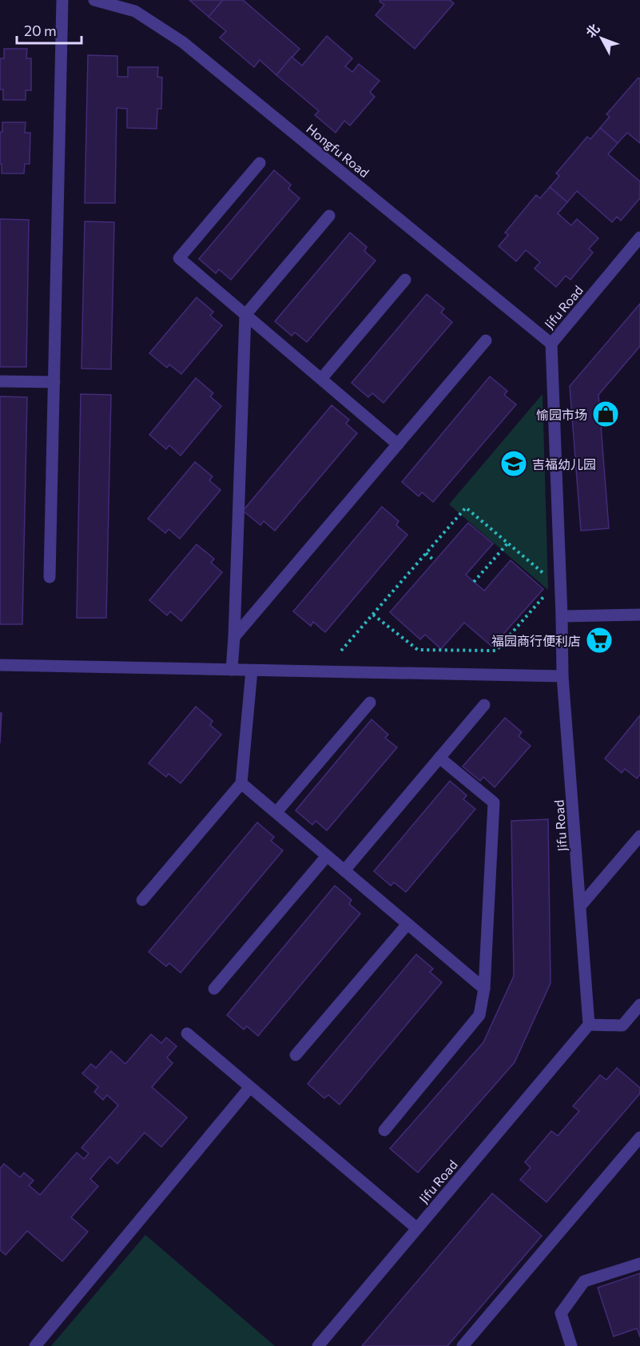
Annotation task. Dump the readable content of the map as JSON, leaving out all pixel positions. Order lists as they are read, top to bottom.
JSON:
{
  "streets": {
    "street": ["Hongfu Road", "Jifu Road"]
  },
  "crossings": [
    ["Hongfu Road", "Jifu Road"]
  ],
  "places": {
    "shop": ["愉园市场"],
    "school or university": ["吉福幼儿园"],
    "supermarket": ["福园商行便利店"]
  },
  "scale_bar": "20 m",
  "north": "top left"
}
